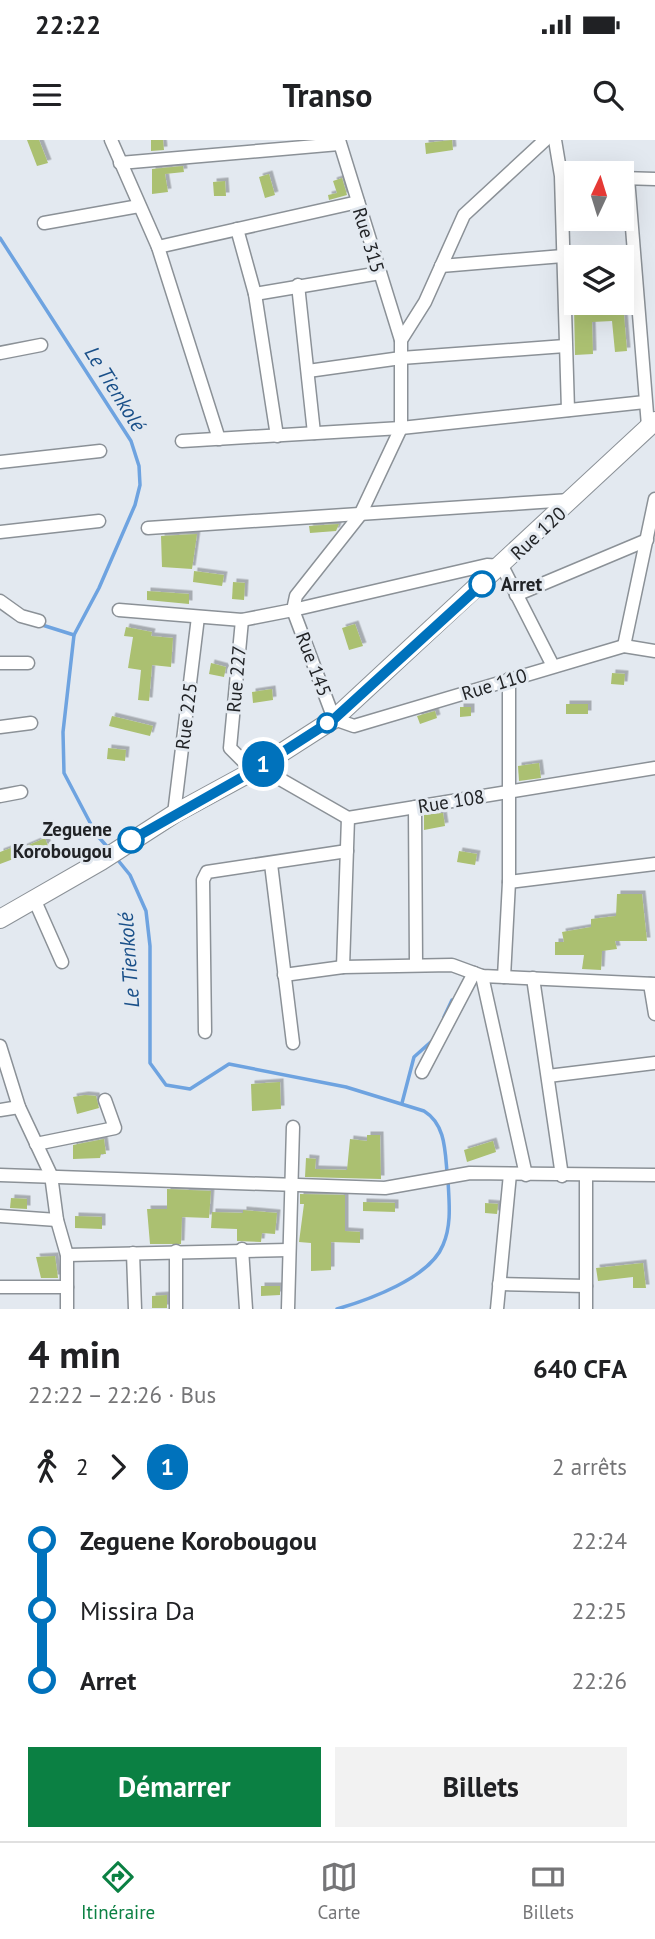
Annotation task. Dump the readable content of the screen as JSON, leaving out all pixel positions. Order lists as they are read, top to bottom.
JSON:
{
  "streets": {
    "main road": ["Rue 120"],
    "street": [
      "Rue 315",
      "Rue 145",
      "Rue 227",
      "Rue 110",
      "Rue 225",
      "Rue 108"
    ]
  },
  "crossings": [
    ["Rue 120", "Rue 145"],
    ["Rue 120", "Rue 227"],
    ["Rue 120", "Rue 110"],
    ["Rue 120", "Rue 225"],
    ["Rue 145", "Rue 110"]
  ],
  "water": ["Le Tienkolé"],
  "places": ["Arret", "Zeguene Korobougou"],
  "lines": ["bus line 1"],
  "north": "top",
  "page": {
    "status": "22:22",
    "header": "Transo",
    "on_map": "1",
    "heading": ["4 min", "22:22 – 22:26 · Bus", "640 CFA"],
    "legs": ["2", "1", "2 arrêts"],
    "list": [
      {
        "name": "Zeguene Korobougou",
        "value": "22:24"
      },
      {
        "name": "Missira Da",
        "value": "22:25"
      },
      {
        "name": "Arret",
        "value": "22:26"
      }
    ],
    "buttons": ["Démarrer", "Billets"],
    "tabs": ["Itinéraire", "Carte", "Billets"]
  }
}
